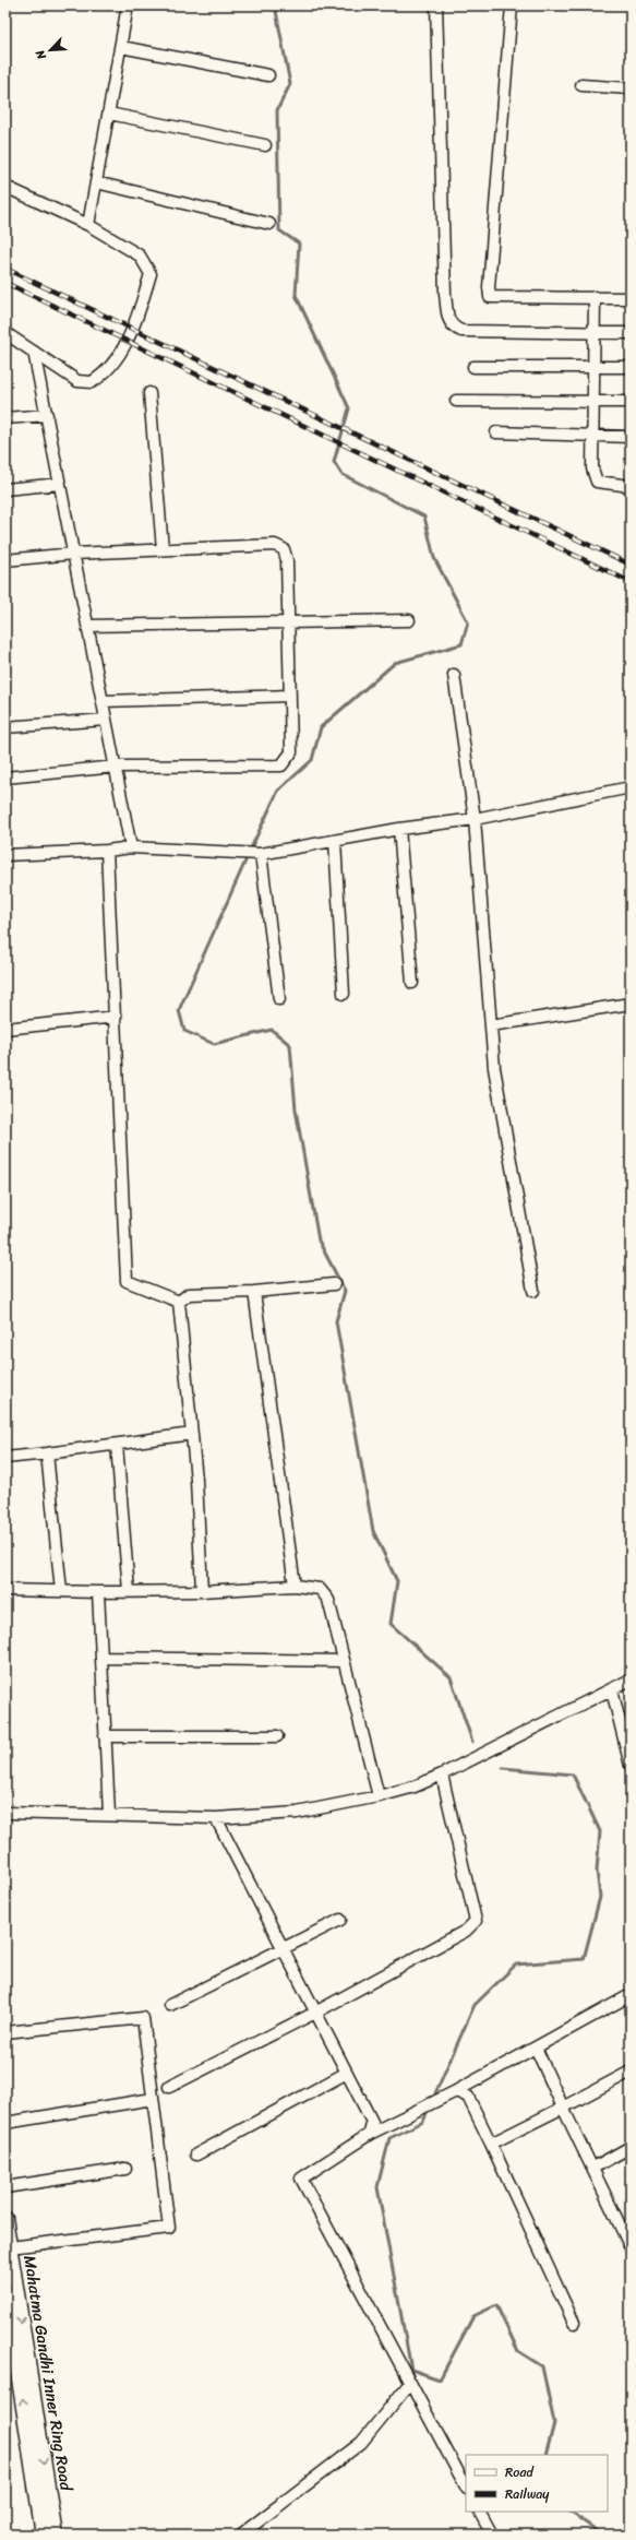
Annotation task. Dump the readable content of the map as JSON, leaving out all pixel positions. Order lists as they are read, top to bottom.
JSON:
{
  "streets": {
    "main road": ["Mahatma Gandhi Inner Ring Road"]
  },
  "legend": ["Road", "Railway"],
  "north": "bottom left"
}
